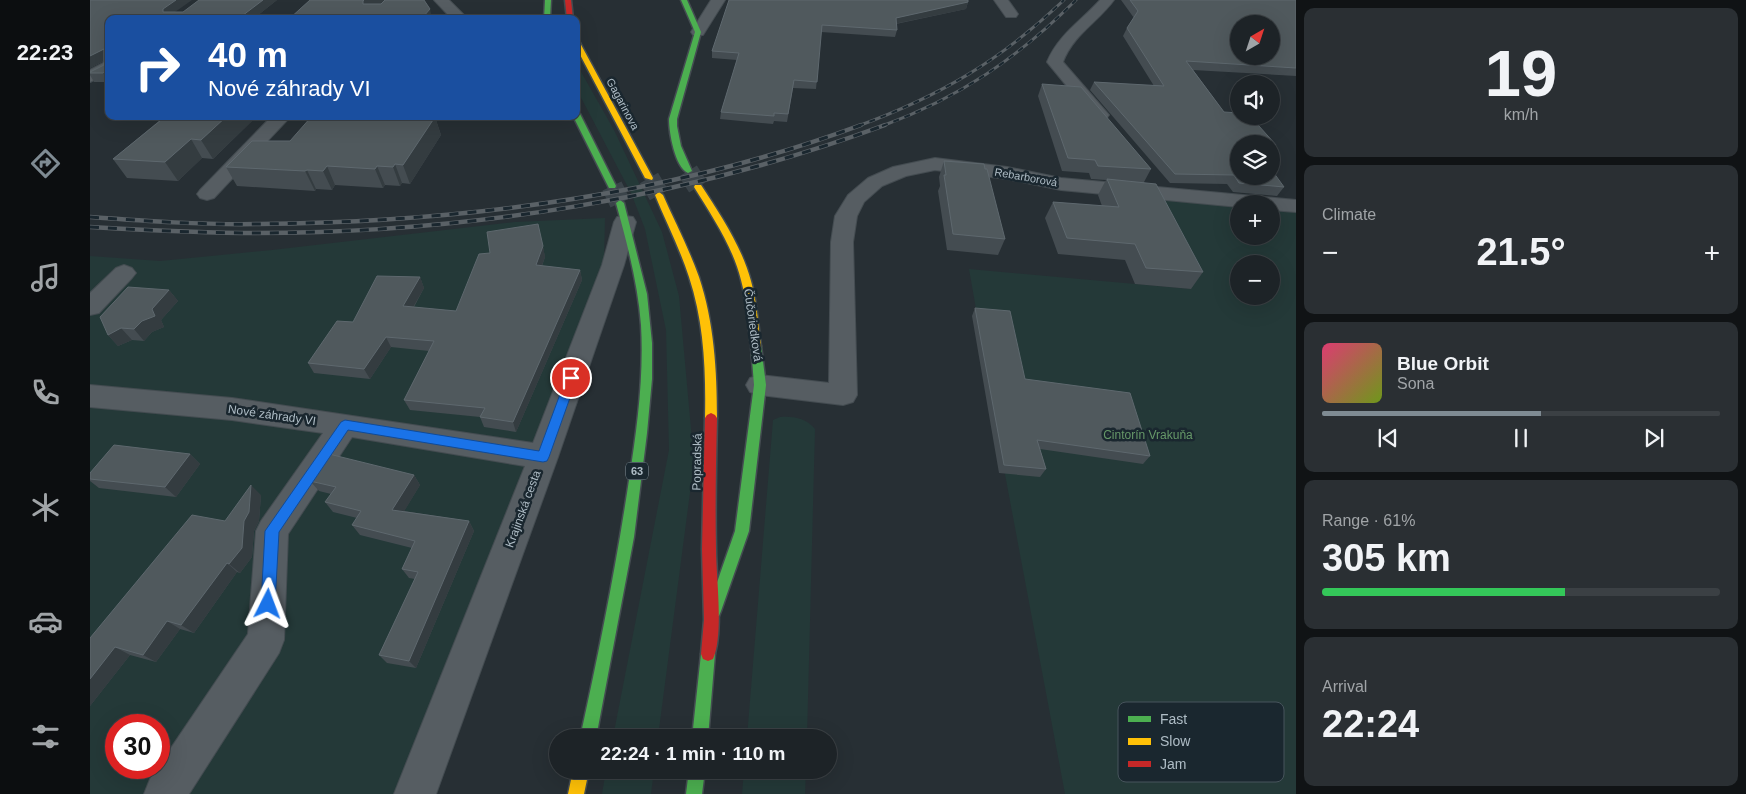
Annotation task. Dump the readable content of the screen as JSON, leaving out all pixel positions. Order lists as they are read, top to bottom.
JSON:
{
  "streets": {
    "main road": [
      "Gagarinova",
      "Čučoriedková",
      "Popradská",
      "63"
    ],
    "street": ["Rebarborová", "Nové záhrady VI", "Krajinská cesta"]
  },
  "crossings": [
    ["Rebarborová", "Čučoriedková"],
    ["Čučoriedková", "Popradská"],
    ["Nové záhrady VI", "Krajinská cesta"],
    ["63", "Krajinská cesta"]
  ],
  "parks": ["Cintorín Vrakuňa"],
  "legend": ["Fast", "Slow", "Jam"],
  "north": "top right",
  "page": {
    "tabs": "22:23",
    "tile": [
      ["19", "km/h"],
      "Climate",
      ["Range · 61%", "305 km"],
      ["Arrival", "22:24"]
    ],
    "map_buttons": ["+", "−"],
    "turn": ["40 m", "Nové záhrady VI"],
    "heat": ["−", "21.5°", "+"],
    "song": ["Blue Orbit", "Sona"],
    "limit": "30",
    "trip": "22:24 · 1 min · 110 m"
  }
}
